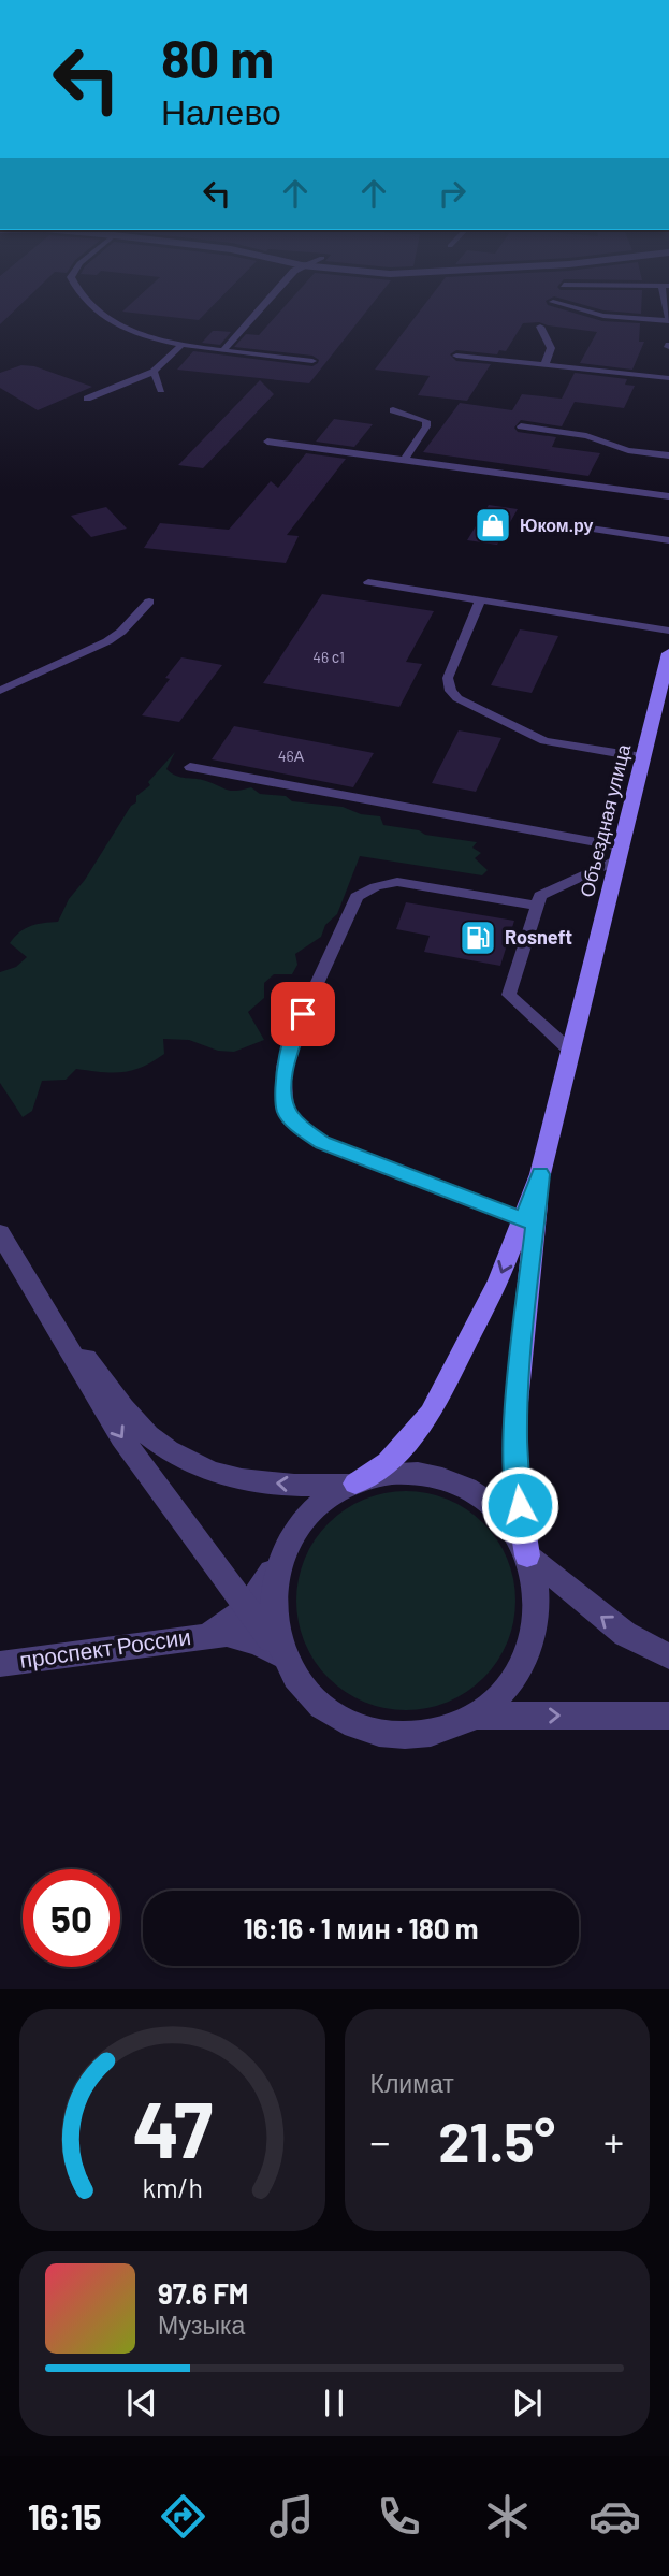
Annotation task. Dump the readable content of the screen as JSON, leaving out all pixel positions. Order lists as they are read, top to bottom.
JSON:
{
  "streets": {
    "main road": ["Объездная улица"],
    "street": ["проспект России"]
  },
  "places": {
    "shop": ["Юком.ру"],
    "fuel station": ["Rosneft"]
  },
  "house_numbers": ["46 с1", "46А"],
  "page": {
    "turn": ["80 m", "Налево"],
    "limit": "50",
    "trip": "16:16 · 1 мин · 180 m",
    "tile": "Климат",
    "heat": ["−", "21.5°", "+"],
    "song": ["97.6 FM", "Музыка"],
    "tabs": "16:15",
    "gauge": ["47", "km/h"]
  }
}
